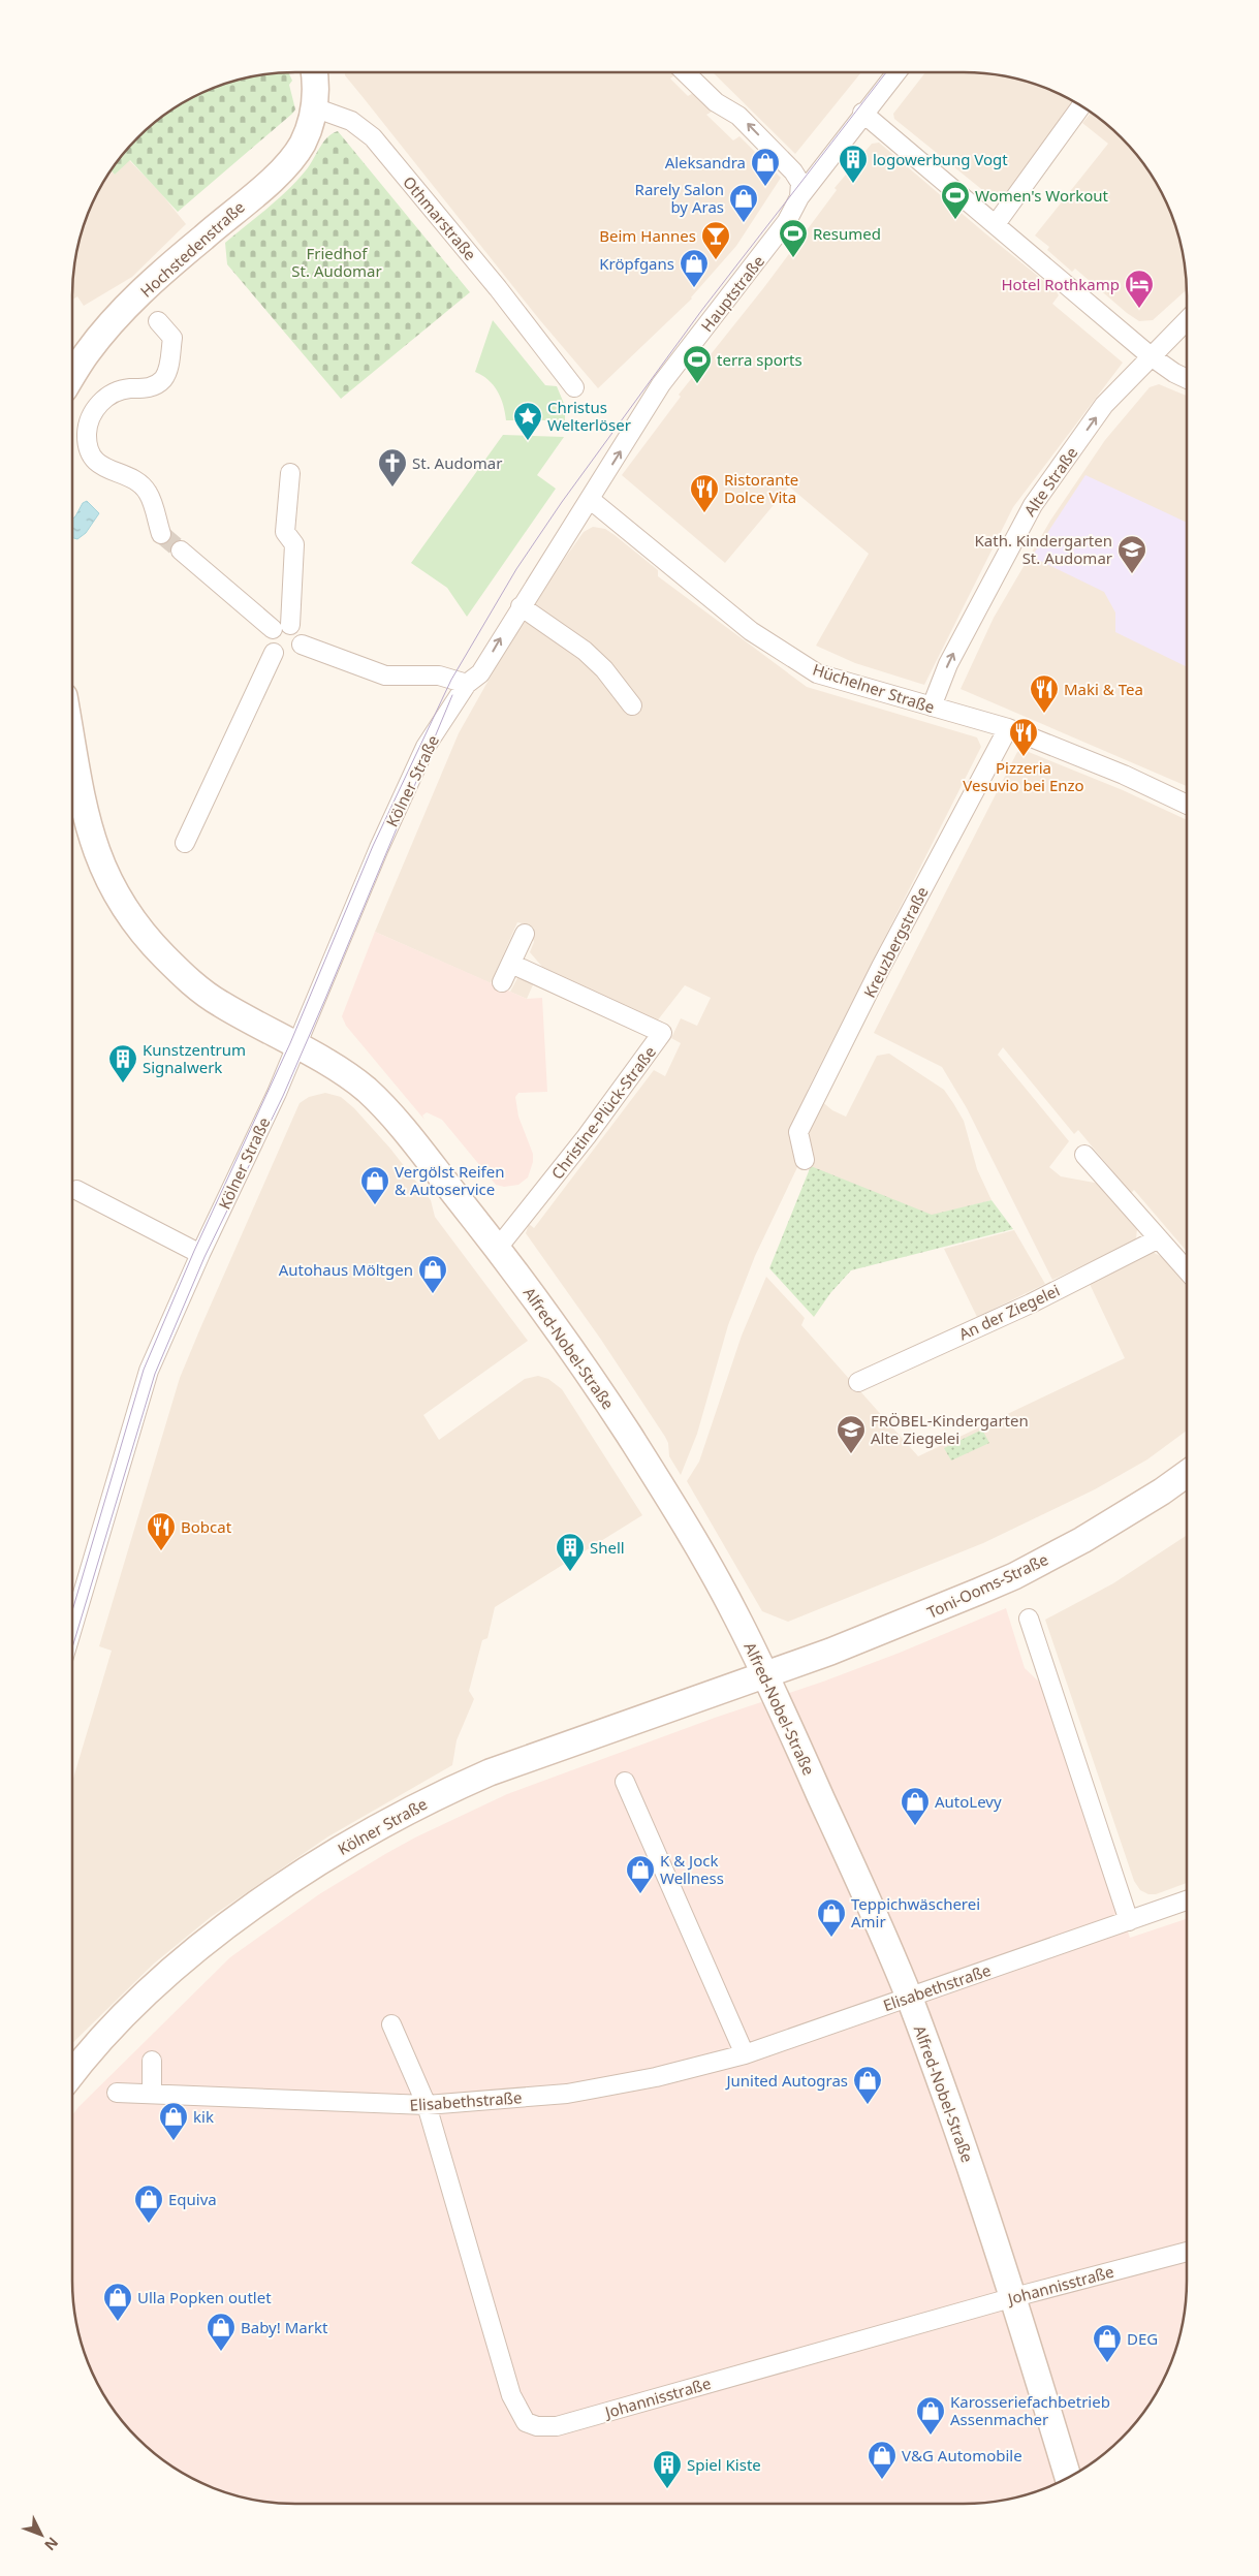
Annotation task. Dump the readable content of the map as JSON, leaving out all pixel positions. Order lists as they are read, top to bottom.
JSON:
{
  "streets": {
    "street": [
      "Othmarstraße",
      "Hochstedenstraße",
      "Hauptstraße",
      "Alte Straße",
      "Hüchelner Straße",
      "Kölner Straße",
      "Kreuzbergstraße",
      "Christine-Plück-Straße",
      "An der Ziegelei",
      "Alfred-Nobel-Straße",
      "Toni-Ooms-Straße",
      "Elisabethstraße",
      "Johannisstraße"
    ]
  },
  "crossings": [
    ["Othmarstraße", "Hochstedenstraße"],
    ["Hauptstraße", "Hüchelner Straße"],
    ["Hauptstraße", "Kölner Straße"],
    ["Alte Straße", "Hüchelner Straße"],
    ["Hüchelner Straße", "Kölner Straße"],
    ["Hüchelner Straße", "Kreuzbergstraße"],
    ["Kölner Straße", "Alfred-Nobel-Straße"],
    ["Kölner Straße", "Toni-Ooms-Straße"],
    ["Christine-Plück-Straße", "Alfred-Nobel-Straße"],
    ["Alfred-Nobel-Straße", "Toni-Ooms-Straße"],
    ["Alfred-Nobel-Straße", "Elisabethstraße"],
    ["Alfred-Nobel-Straße", "Johannisstraße"],
    ["Elisabethstraße", "Johannisstraße"]
  ],
  "one_way": ["Hauptstraße", "Alte Straße"],
  "parks": ["Friedhof St. Audomar"],
  "places": {
    "building": [
      "logowerbung Vogt",
      "Kunstzentrum Signalwerk",
      "Shell",
      "Spiel Kiste"
    ],
    "shop": [
      "Aleksandra",
      "Rarely Salon by Aras",
      "Kröpfgans",
      "Vergölst Reifen & Autoservice",
      "Autohaus Möltgen",
      "AutoLevy",
      "K & Jock Wellness",
      "Teppichwäscherei Amir",
      "Junited Autogras",
      "kik",
      "Equiva",
      "Ulla Popken outlet",
      "Baby! Markt",
      "DEG",
      "Karosseriefachbetrieb Assenmacher",
      "V&G Automobile"
    ],
    "sports": ["Women's Workout", "Resumed", "terra sports"],
    "bar": ["Beim Hannes"],
    "hotel": ["Hotel Rothkamp"],
    "place": ["Christus Welterlöser"],
    "church": ["St. Audomar"],
    "restaurant": [
      "Ristorante Dolce Vita",
      "Maki & Tea",
      "Pizzeria Vesuvio bei Enzo",
      "Bobcat"
    ],
    "school or university": ["Kath. Kindergarten St. Audomar", "FRÖBEL-Kindergarten Alte Ziegelei"]
  },
  "north": "bottom right"
}
